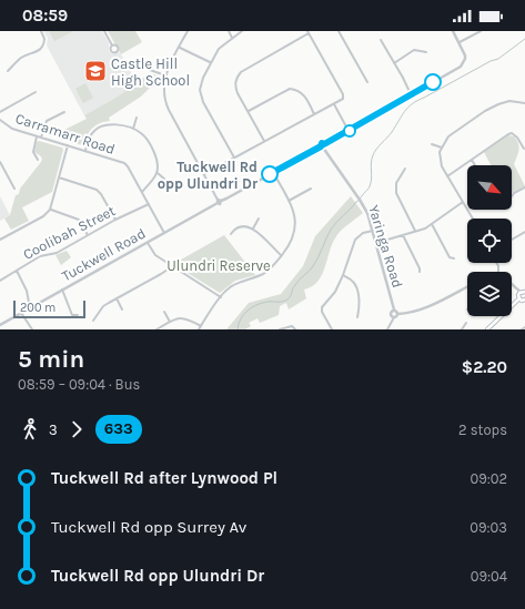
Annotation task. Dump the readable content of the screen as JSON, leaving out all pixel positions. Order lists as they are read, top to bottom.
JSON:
{
  "streets": {
    "street": [
      "Carramarr Road",
      "Coolibah Street",
      "Yaringa Road",
      "Tuckwell Road"
    ]
  },
  "crossings": [
    ["Carramarr Road", "Coolibah Street"],
    ["Carramarr Road", "Tuckwell Road"],
    ["Yaringa Road", "Tuckwell Road"]
  ],
  "parks": ["Ulundri Reserve"],
  "places": {
    "school or university": ["Castle Hill High School"],
    "other": ["Tuckwell Rd opp Ulundri Dr"]
  },
  "lines": ["bus line 633"],
  "scale_bar": "200 m",
  "north": "bottom right",
  "page": {
    "status": "08:59",
    "scale": "200 m",
    "heading": ["5 min", "08:59 – 09:04 · Bus", "$2.20"],
    "legs": ["3", "633", "2 stops"],
    "list": [
      {
        "name": "Tuckwell Rd after Lynwood Pl",
        "value": "09:02"
      },
      {
        "name": "Tuckwell Rd opp Surrey Av",
        "value": "09:03"
      },
      {
        "name": "Tuckwell Rd opp Ulundri Dr",
        "value": "09:04"
      }
    ]
  }
}
